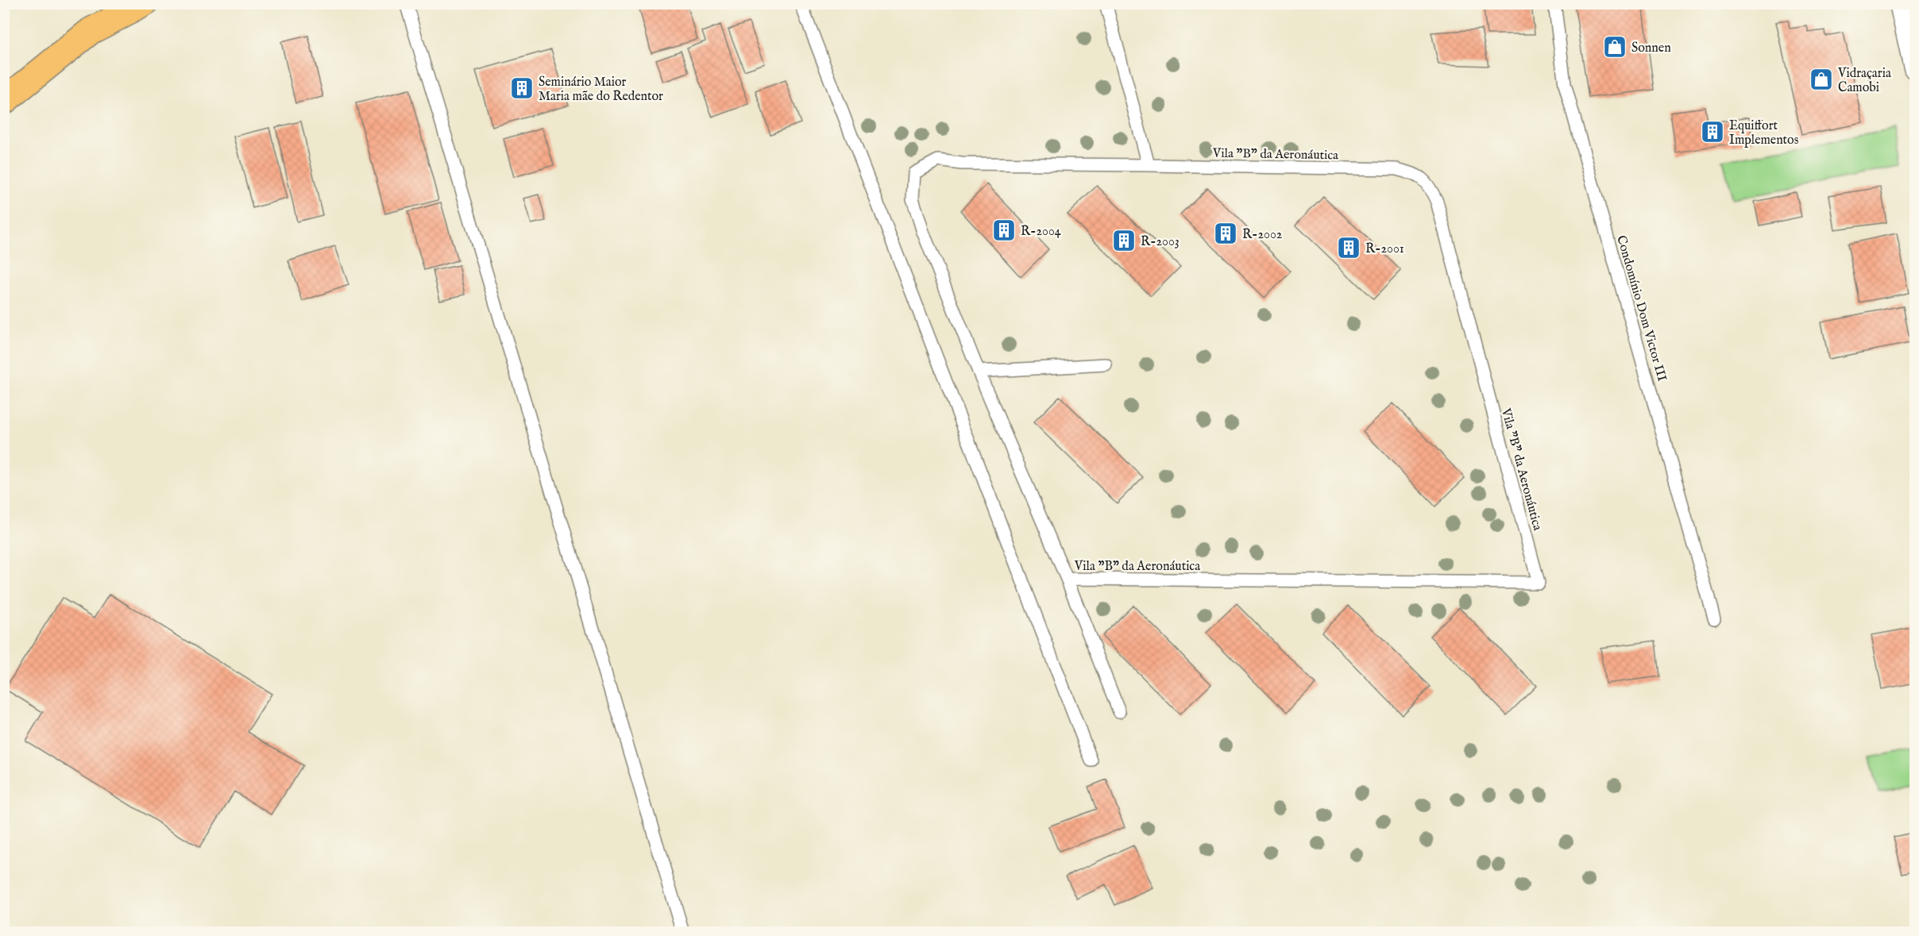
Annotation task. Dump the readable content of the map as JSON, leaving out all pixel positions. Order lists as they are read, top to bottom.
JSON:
{
  "streets": {
    "lane": ["Vila \"B\" da Aeronáutica", "Condomínio Dom Victor III"]
  },
  "places": {
    "shop": ["Sonnen", "Vidraçaria Camobi"],
    "building": [
      "Seminário Maior Maria mãe do Redentor",
      "Equiffort Implementos",
      "R-2004",
      "R-2002",
      "R-2003",
      "R-2001"
    ]
  }
}
